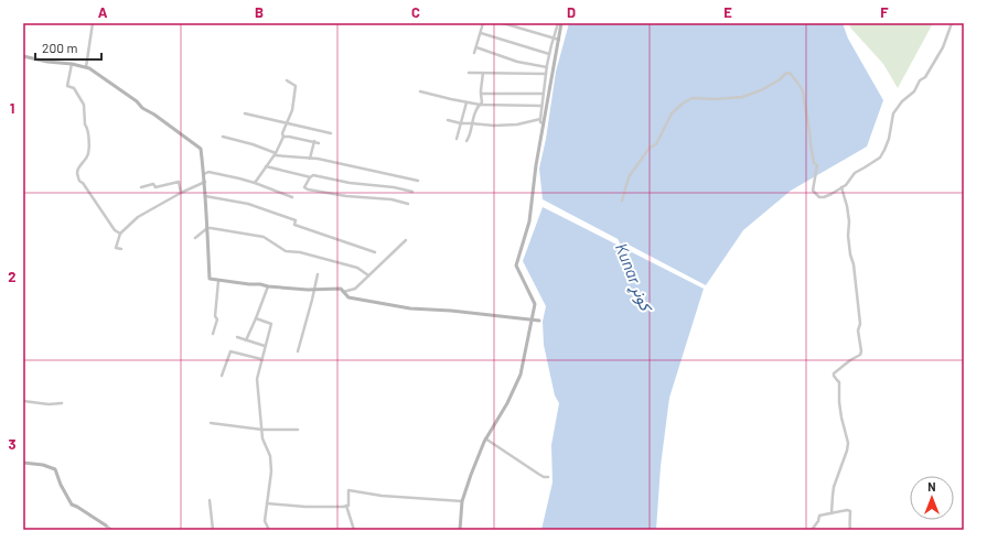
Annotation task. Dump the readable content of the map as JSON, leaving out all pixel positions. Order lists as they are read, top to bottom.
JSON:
{
  "water": ["Kunar کونړ"],
  "scale_bar": "200 m",
  "north": "top",
  "grid": {
    "columns": [
      "A",
      "B",
      "C",
      "D",
      "E",
      "F"
    ],
    "rows": ["1", "2", "3"]
  }
}
